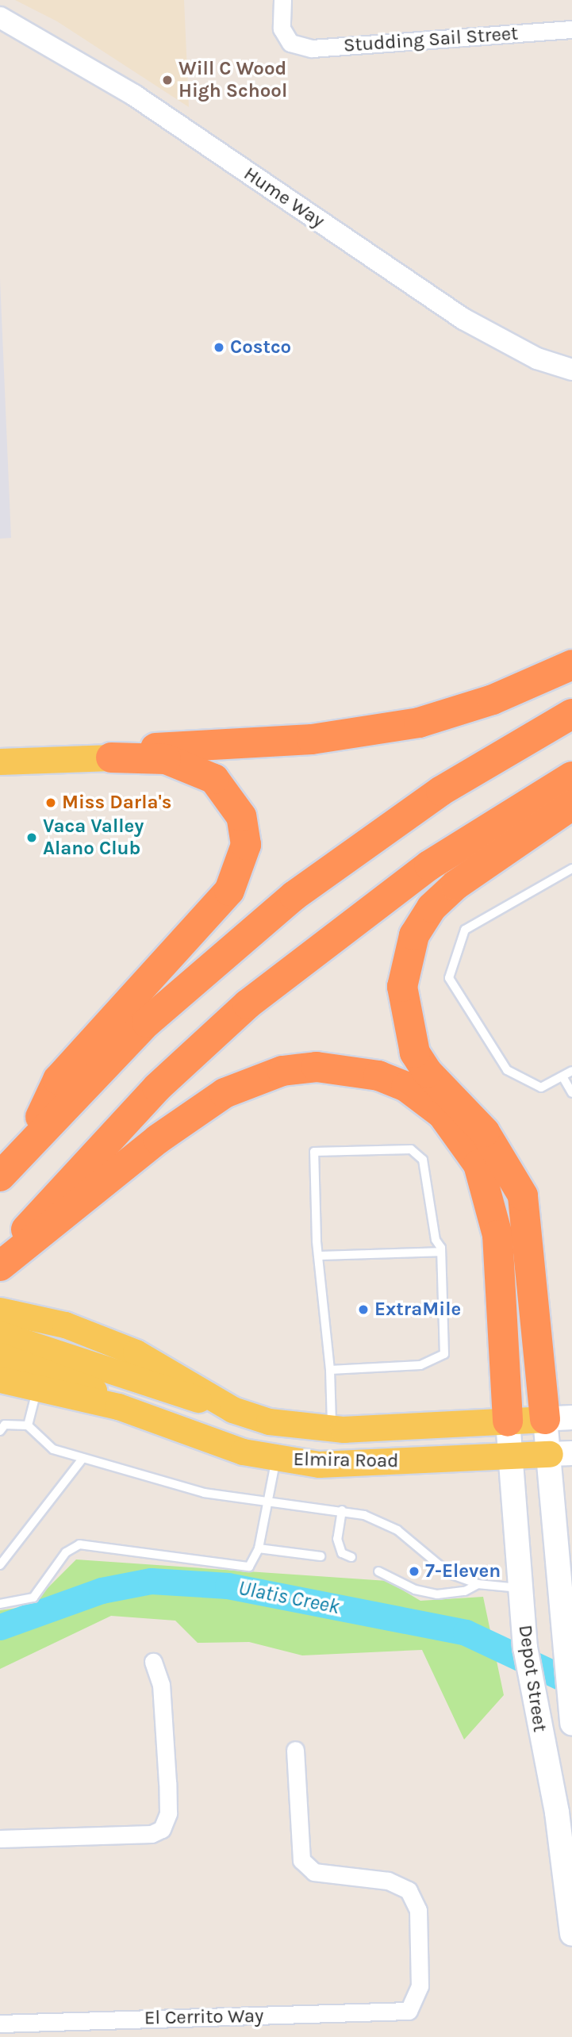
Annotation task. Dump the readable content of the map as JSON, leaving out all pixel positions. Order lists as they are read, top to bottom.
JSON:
{
  "streets": {
    "main road": ["Elmira Road", "Depot Street"],
    "street": ["Studding Sail Street", "Hume Way", "El Cerrito Way"]
  },
  "crossings": [
    ["Elmira Road", "Depot Street"]
  ],
  "water": ["Ulatis Creek"],
  "places": [
    "Will C Wood High School",
    "Costco",
    "Miss Darla's",
    "Vaca Valley Alano Club",
    "ExtraMile",
    "7-Eleven"
  ]
}
